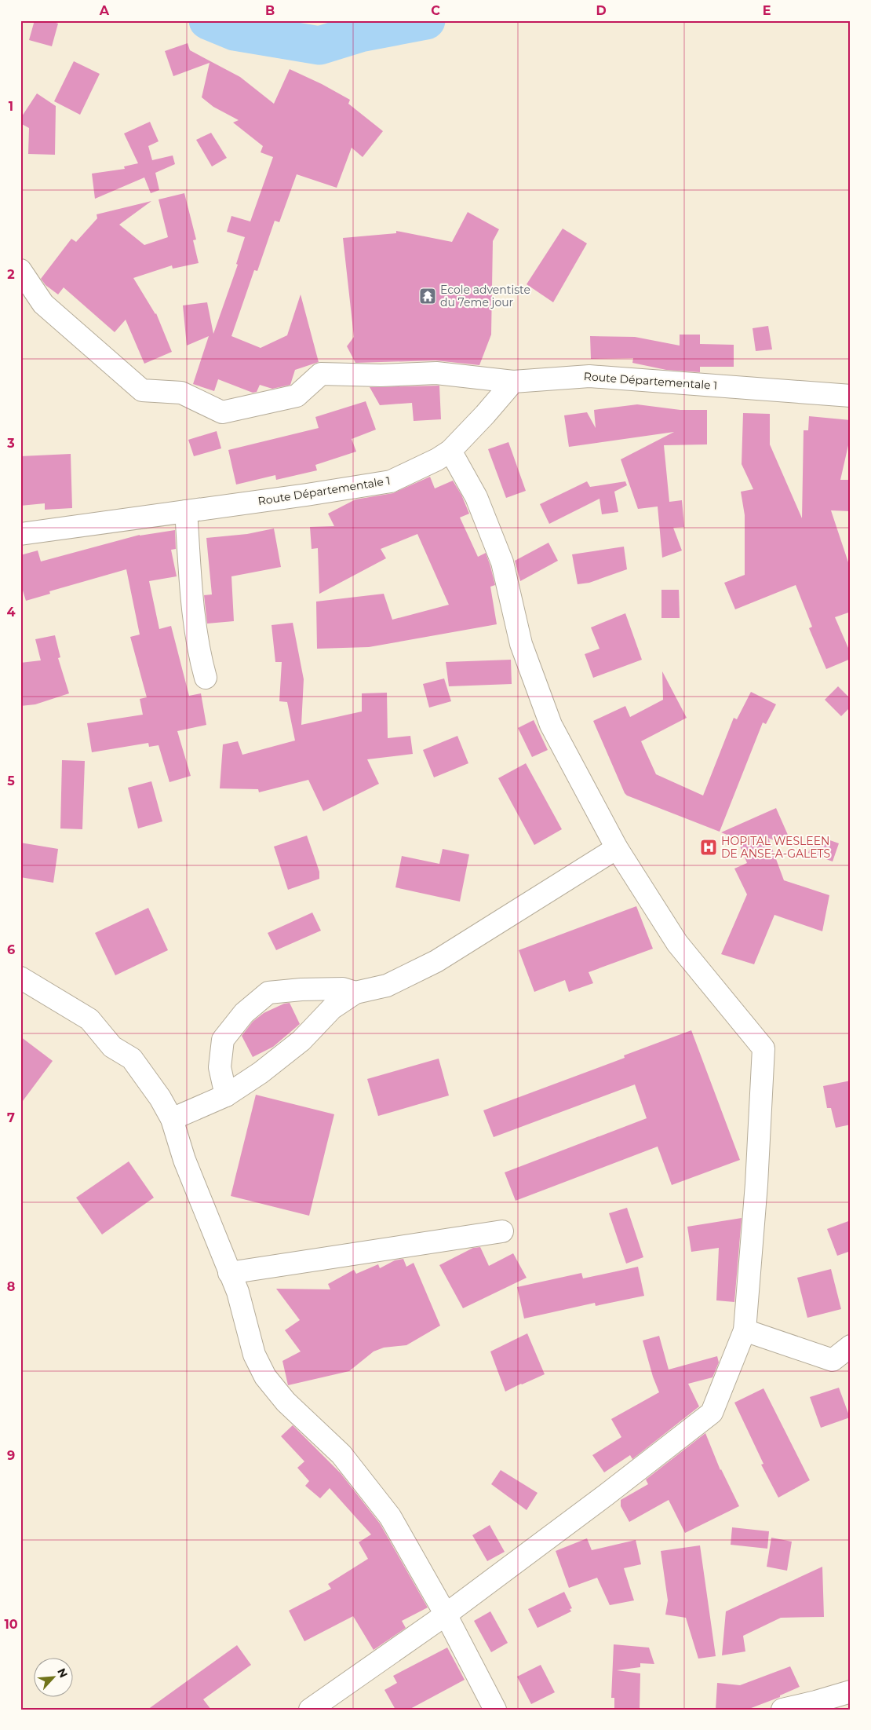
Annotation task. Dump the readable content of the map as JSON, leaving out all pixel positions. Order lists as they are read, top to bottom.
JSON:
{
  "streets": {
    "street": ["Route Départementale 1"]
  },
  "places": {
    "temple": ["Ecole adventiste du 7eme jour"],
    "hospital": ["HOPITAL WESLEEN DE ANSE-A-GALETS"]
  },
  "north": "top right",
  "grid": {
    "columns": [
      "A",
      "B",
      "C",
      "D",
      "E"
    ],
    "rows": [
      "1",
      "2",
      "3",
      "4",
      "5",
      "6",
      "7",
      "8",
      "9",
      "10"
    ]
  }
}
